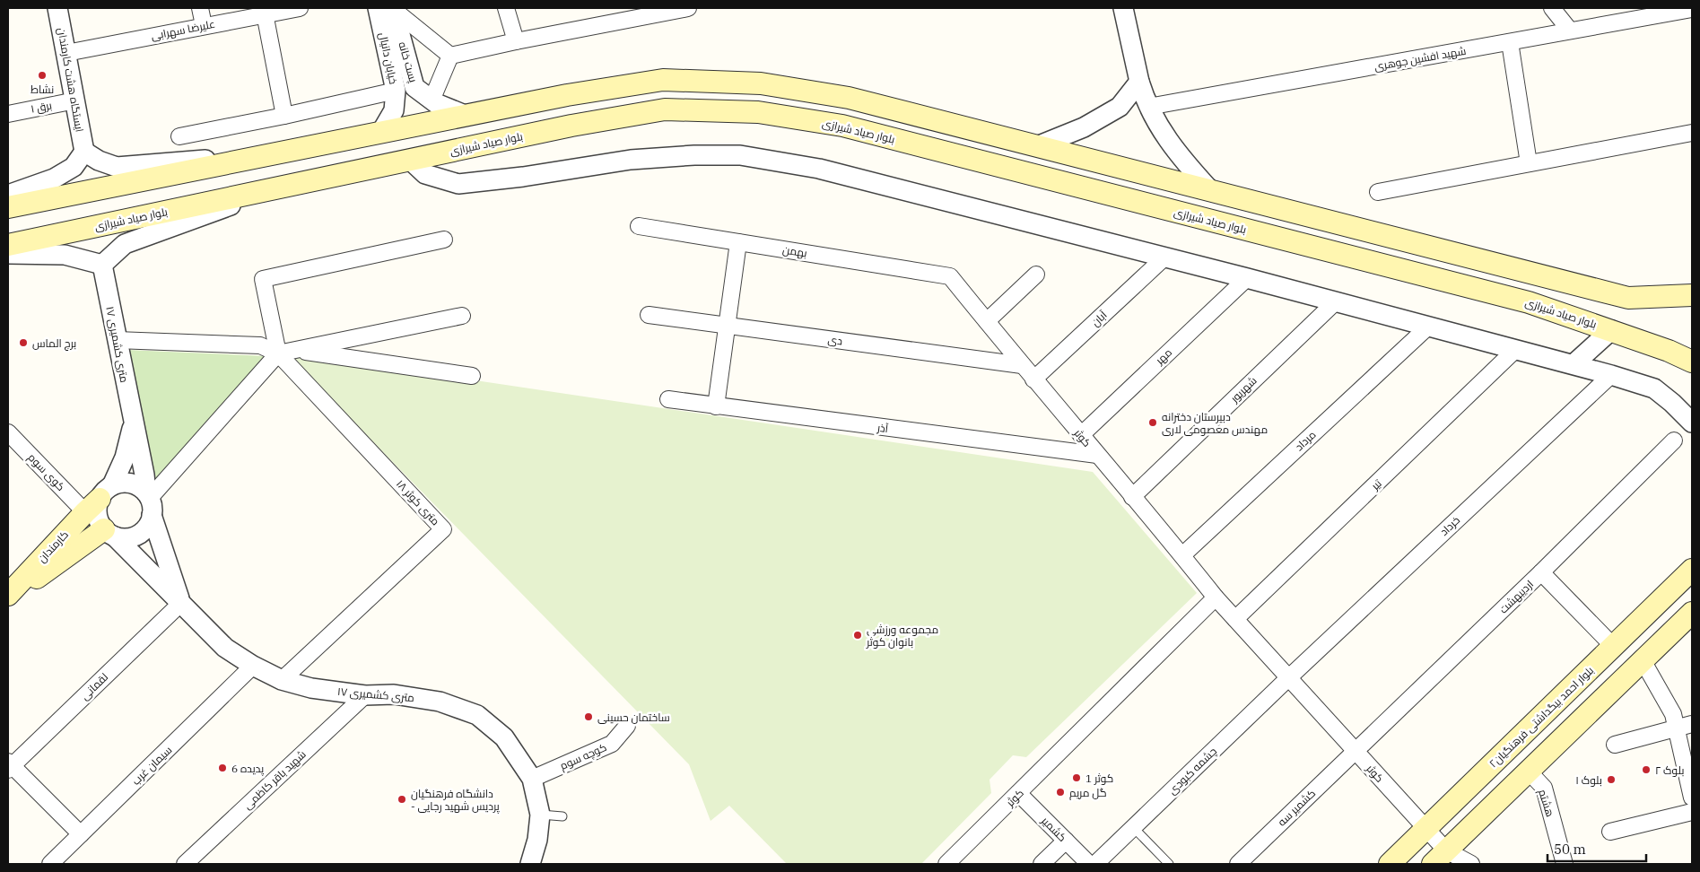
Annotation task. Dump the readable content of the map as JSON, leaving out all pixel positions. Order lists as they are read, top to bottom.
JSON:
{
  "streets": {
    "main road": ["بلوار صیاد شیرازی", "کارمندان", "بلوار احمد بیگداشتی فرهنگیان۲"],
    "street": [
      "علیرضا سهرابی",
      "خیابان دانیال",
      "شهید افشین جوهری",
      "پست خانه",
      "ایستگاه هشت کارمندان",
      "برق ۱",
      "بهمن",
      "آبان",
      "دی",
      "۱۷ متری کشمیری",
      "مهر",
      "شهریور",
      "آذر",
      "کوثر",
      "مرداد",
      "کوی سوم",
      "تیر",
      "۱۸ متری کوثر",
      "خرداد",
      "اردیبهشت",
      "لقمانی",
      "کوچه سوم",
      "سیمان غرب",
      "چشمه کبودی",
      "شهید باقر کاظمی",
      "هشتم",
      "کشمیر سه",
      "کشمیر"
    ]
  },
  "crossings": [
    ["علیرضا سهرابی", "ایستگاه هشت کارمندان"],
    ["خیابان دانیال", "پست خانه"],
    ["ایستگاه هشت کارمندان", "برق ۱"],
    ["بهمن", "کوثر"],
    ["آبان", "کوثر"],
    ["دی", "کوثر"],
    ["۱۷ متری کشمیری", "کوی سوم"],
    ["۱۷ متری کشمیری", "۱۸ متری کوثر"],
    ["۱۷ متری کشمیری", "کارمندان"],
    ["۱۷ متری کشمیری", "لقمانی"],
    ["۱۷ متری کشمیری", "کوچه سوم"],
    ["۱۷ متری کشمیری", "سیمان غرب"],
    ["۱۷ متری کشمیری", "شهید باقر کاظمی"],
    ["مهر", "کوثر"],
    ["شهریور", "کوثر"],
    ["آذر", "کوثر"],
    ["کوثر", "مرداد"],
    ["کوثر", "تیر"],
    ["کوثر", "خرداد"],
    ["کوثر", "اردیبهشت"],
    ["کوثر", "بلوار احمد بیگداشتی فرهنگیان۲"],
    ["کوثر", "چشمه کبودی"],
    ["کوثر", "کشمیر سه"],
    ["کوثر", "کشمیر"],
    ["کوی سوم", "کارمندان"],
    ["خرداد", "چشمه کبودی"],
    ["اردیبهشت", "کشمیر سه"]
  ],
  "places": [
    "نشاط",
    "برج الماس",
    "دبیرستان دخترانه مهندس معصومی لاری",
    "مجموعه ورزشی بانوان کوثر",
    "ساختمان حسینی",
    "پدیده 6",
    "بلوک ۲",
    "کوثر 1",
    "بلوک ۱",
    "گل مریم",
    "دانشگاه فرهنگیان - پردیس شهید رجایی"
  ],
  "scale_bar": "50 m"
}
